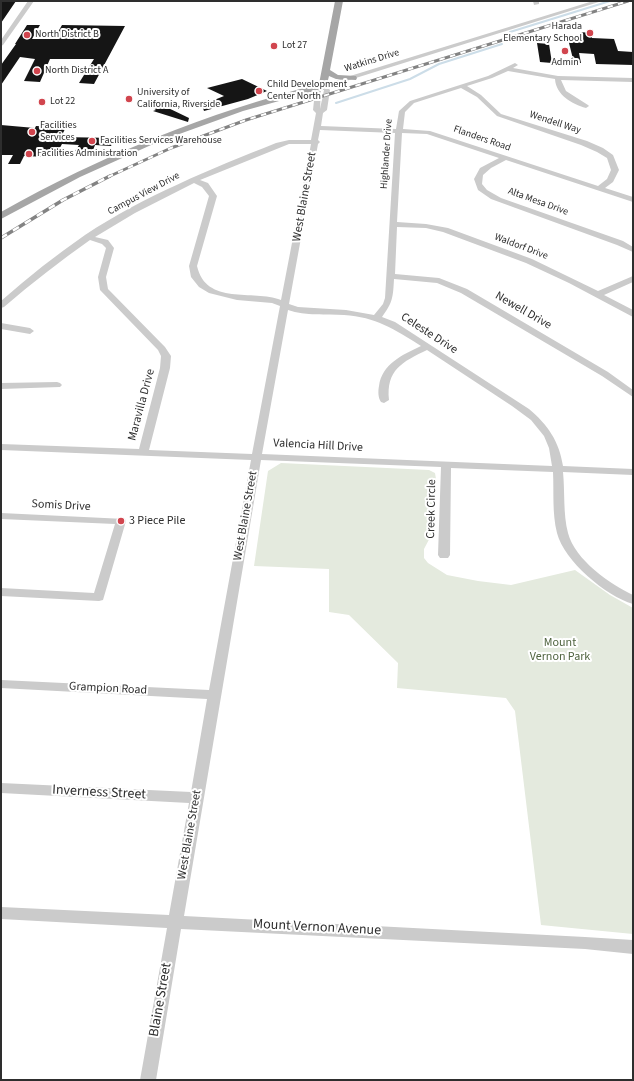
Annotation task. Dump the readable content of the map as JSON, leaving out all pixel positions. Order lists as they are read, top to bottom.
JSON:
{
  "streets": {
    "main road": ["Watkins Drive", "West Blaine Street"],
    "street": [
      "Wendell Way",
      "Flanders Road",
      "Highlander Drive",
      "Campus View Drive",
      "Alta Mesa Drive",
      "Waldorf Drive",
      "Newell Drive",
      "Celeste Drive",
      "Maravilla Drive",
      "Valencia Hill Drive",
      "Somis Drive",
      "Creek Circle",
      "Grampion Road",
      "Inverness Street",
      "Mount Vernon Avenue",
      "Blaine Street"
    ]
  },
  "crossings": [
    ["Watkins Drive", "West Blaine Street"],
    ["Wendell Way", "Flanders Road"],
    ["Wendell Way", "Highlander Drive"],
    ["Flanders Road", "Highlander Drive"],
    ["Flanders Road", "West Blaine Street"],
    ["Flanders Road", "Alta Mesa Drive"],
    ["Highlander Drive", "Waldorf Drive"],
    ["Highlander Drive", "Newell Drive"],
    ["Highlander Drive", "Celeste Drive"],
    ["Campus View Drive", "West Blaine Street"],
    ["Campus View Drive", "Celeste Drive"],
    ["Campus View Drive", "Maravilla Drive"],
    ["West Blaine Street", "Celeste Drive"],
    ["West Blaine Street", "Valencia Hill Drive"],
    ["West Blaine Street", "Grampion Road"],
    ["West Blaine Street", "Inverness Street"],
    ["West Blaine Street", "Mount Vernon Avenue"],
    ["West Blaine Street", "Blaine Street"],
    ["Celeste Drive", "Valencia Hill Drive"],
    ["Maravilla Drive", "Valencia Hill Drive"],
    ["Valencia Hill Drive", "Creek Circle"],
    ["Mount Vernon Avenue", "Blaine Street"]
  ],
  "parks": ["Mount Vernon Park"],
  "places": [
    "Harada Elementary School",
    "North District B",
    "Lot 27",
    "Admin",
    "North District A",
    "Child Development Center North",
    "University of California, Riverside",
    "Lot 22",
    "Facilities Services",
    "Facilities Services Warehouse",
    "Facilities Administration",
    "3 Piece Pile"
  ]
}
